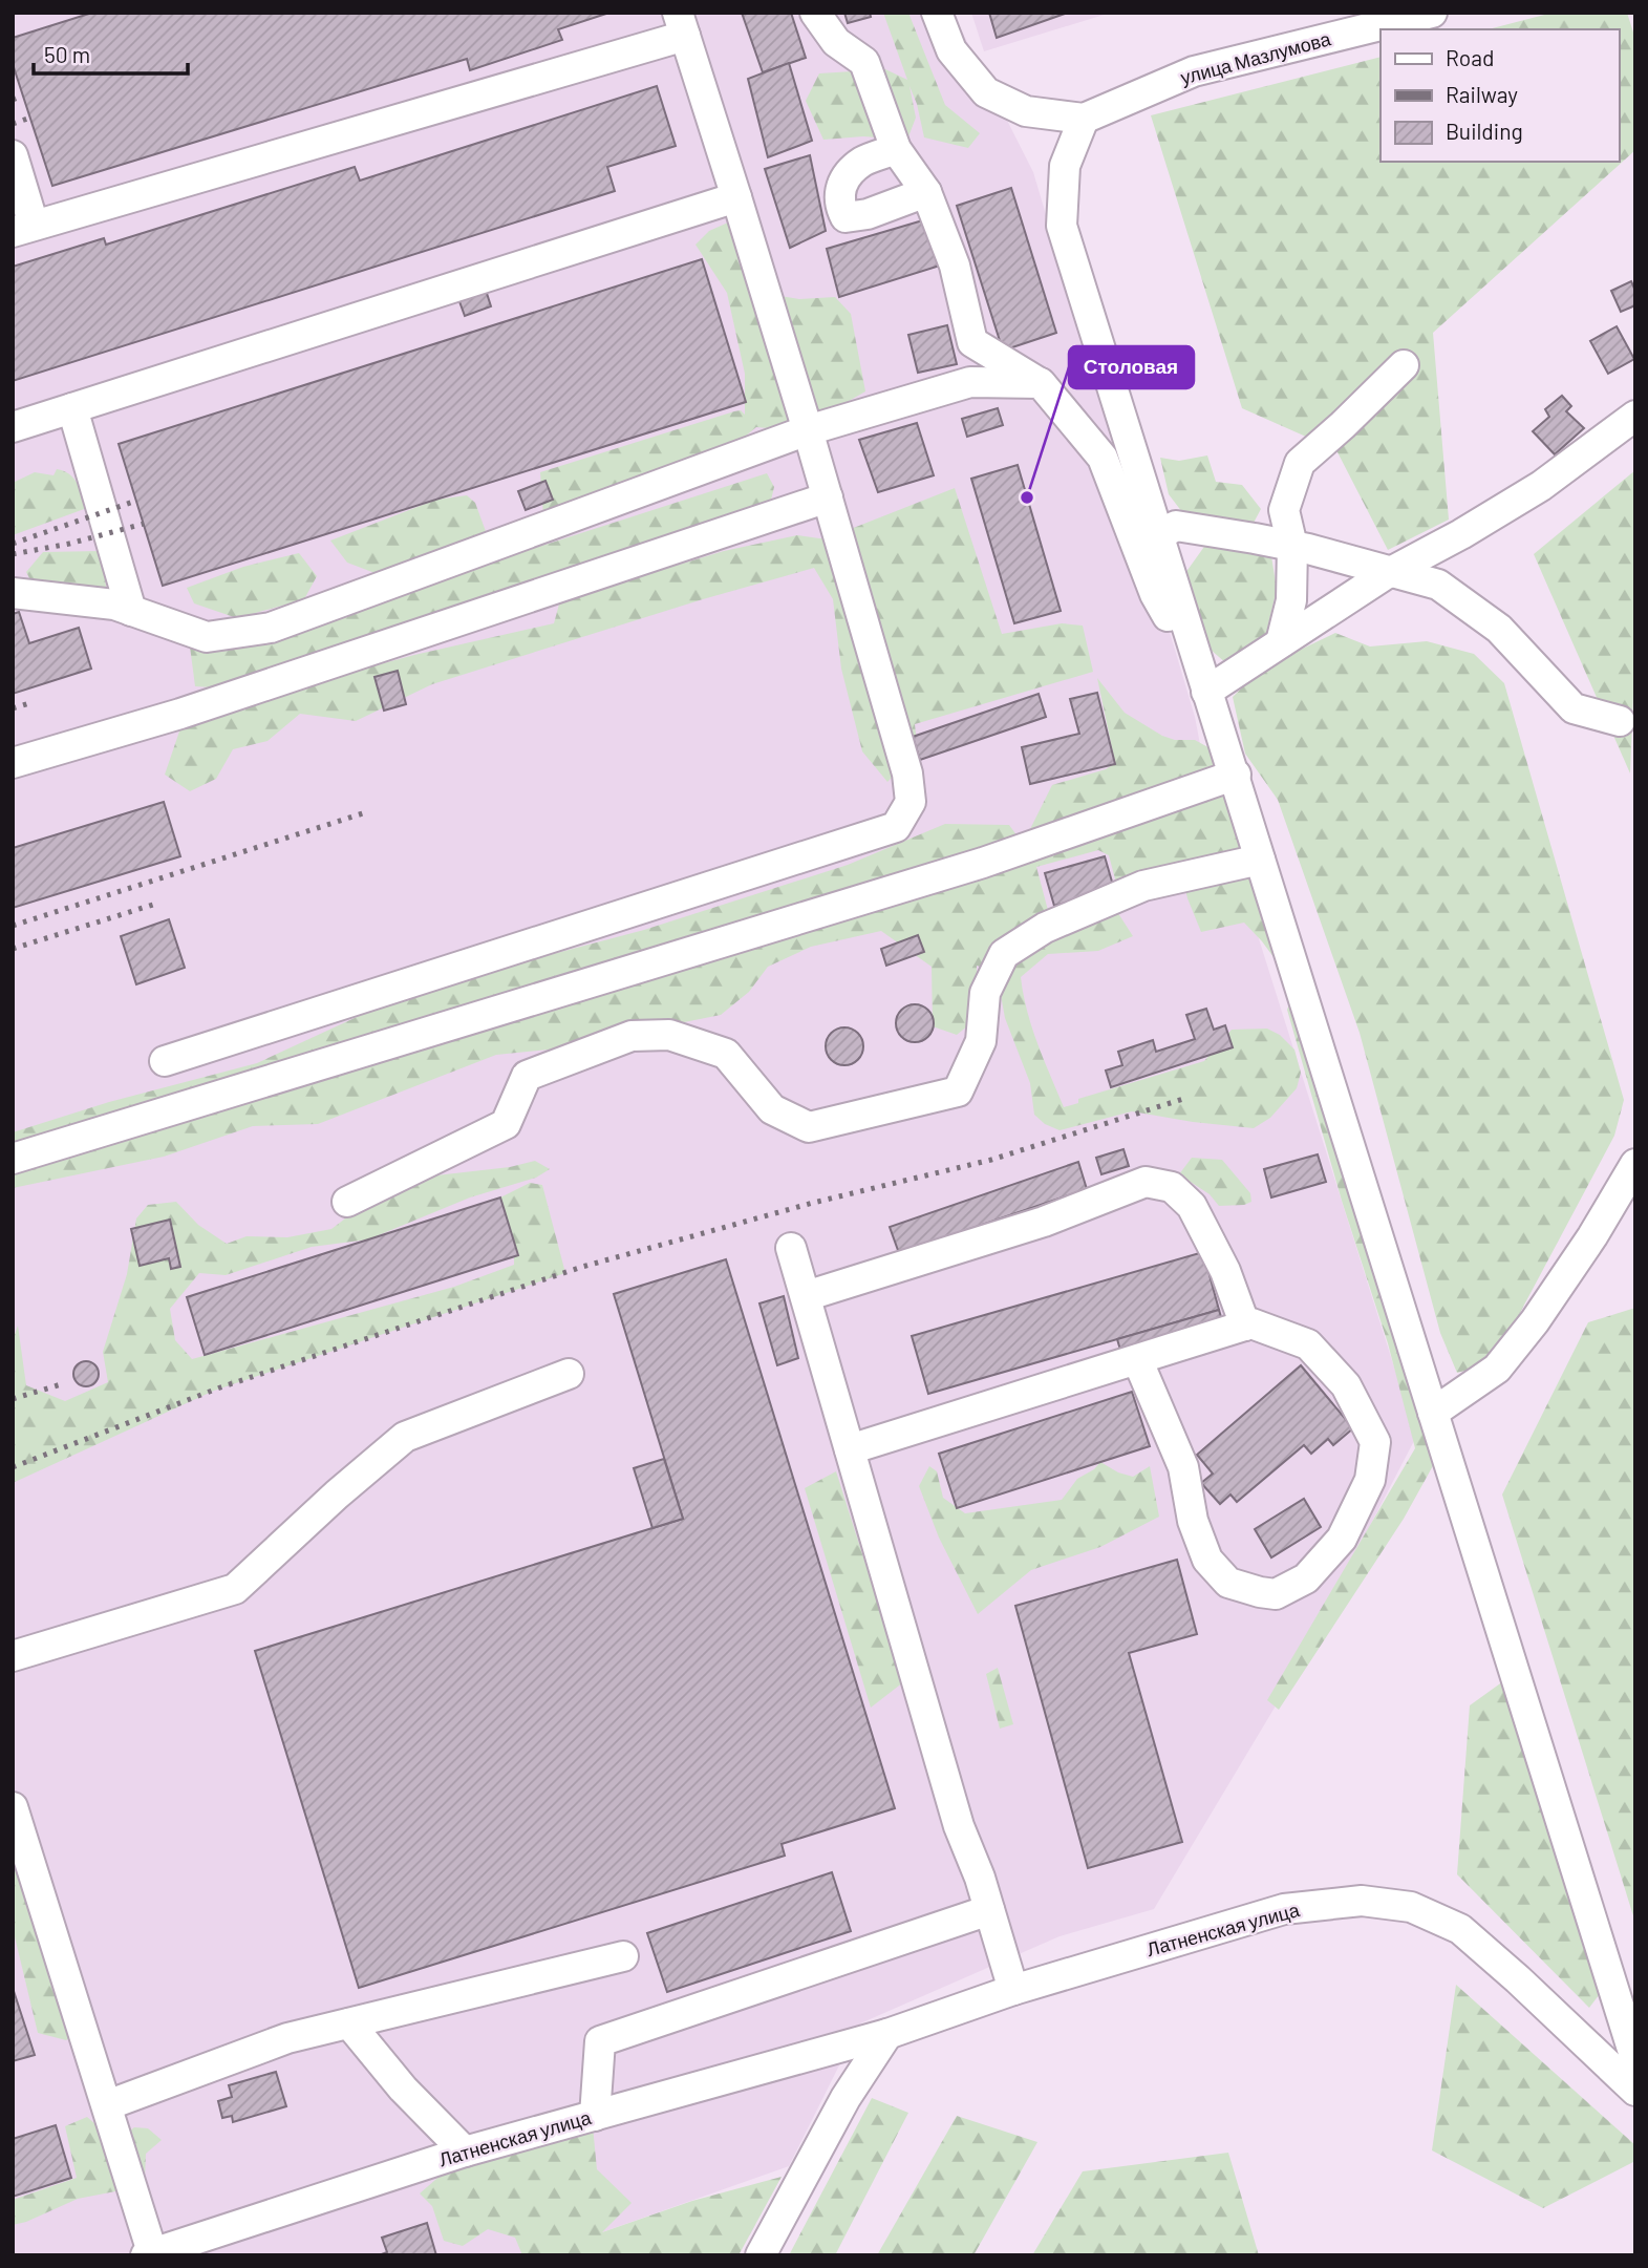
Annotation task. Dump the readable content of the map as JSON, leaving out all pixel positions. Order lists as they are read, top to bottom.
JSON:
{
  "streets": {
    "street": ["улица Мазлумова", "Латненская улица"]
  },
  "places": ["Столовая"],
  "legend": ["Road", "Railway", "Building"],
  "scale_bar": "50 m"
}
